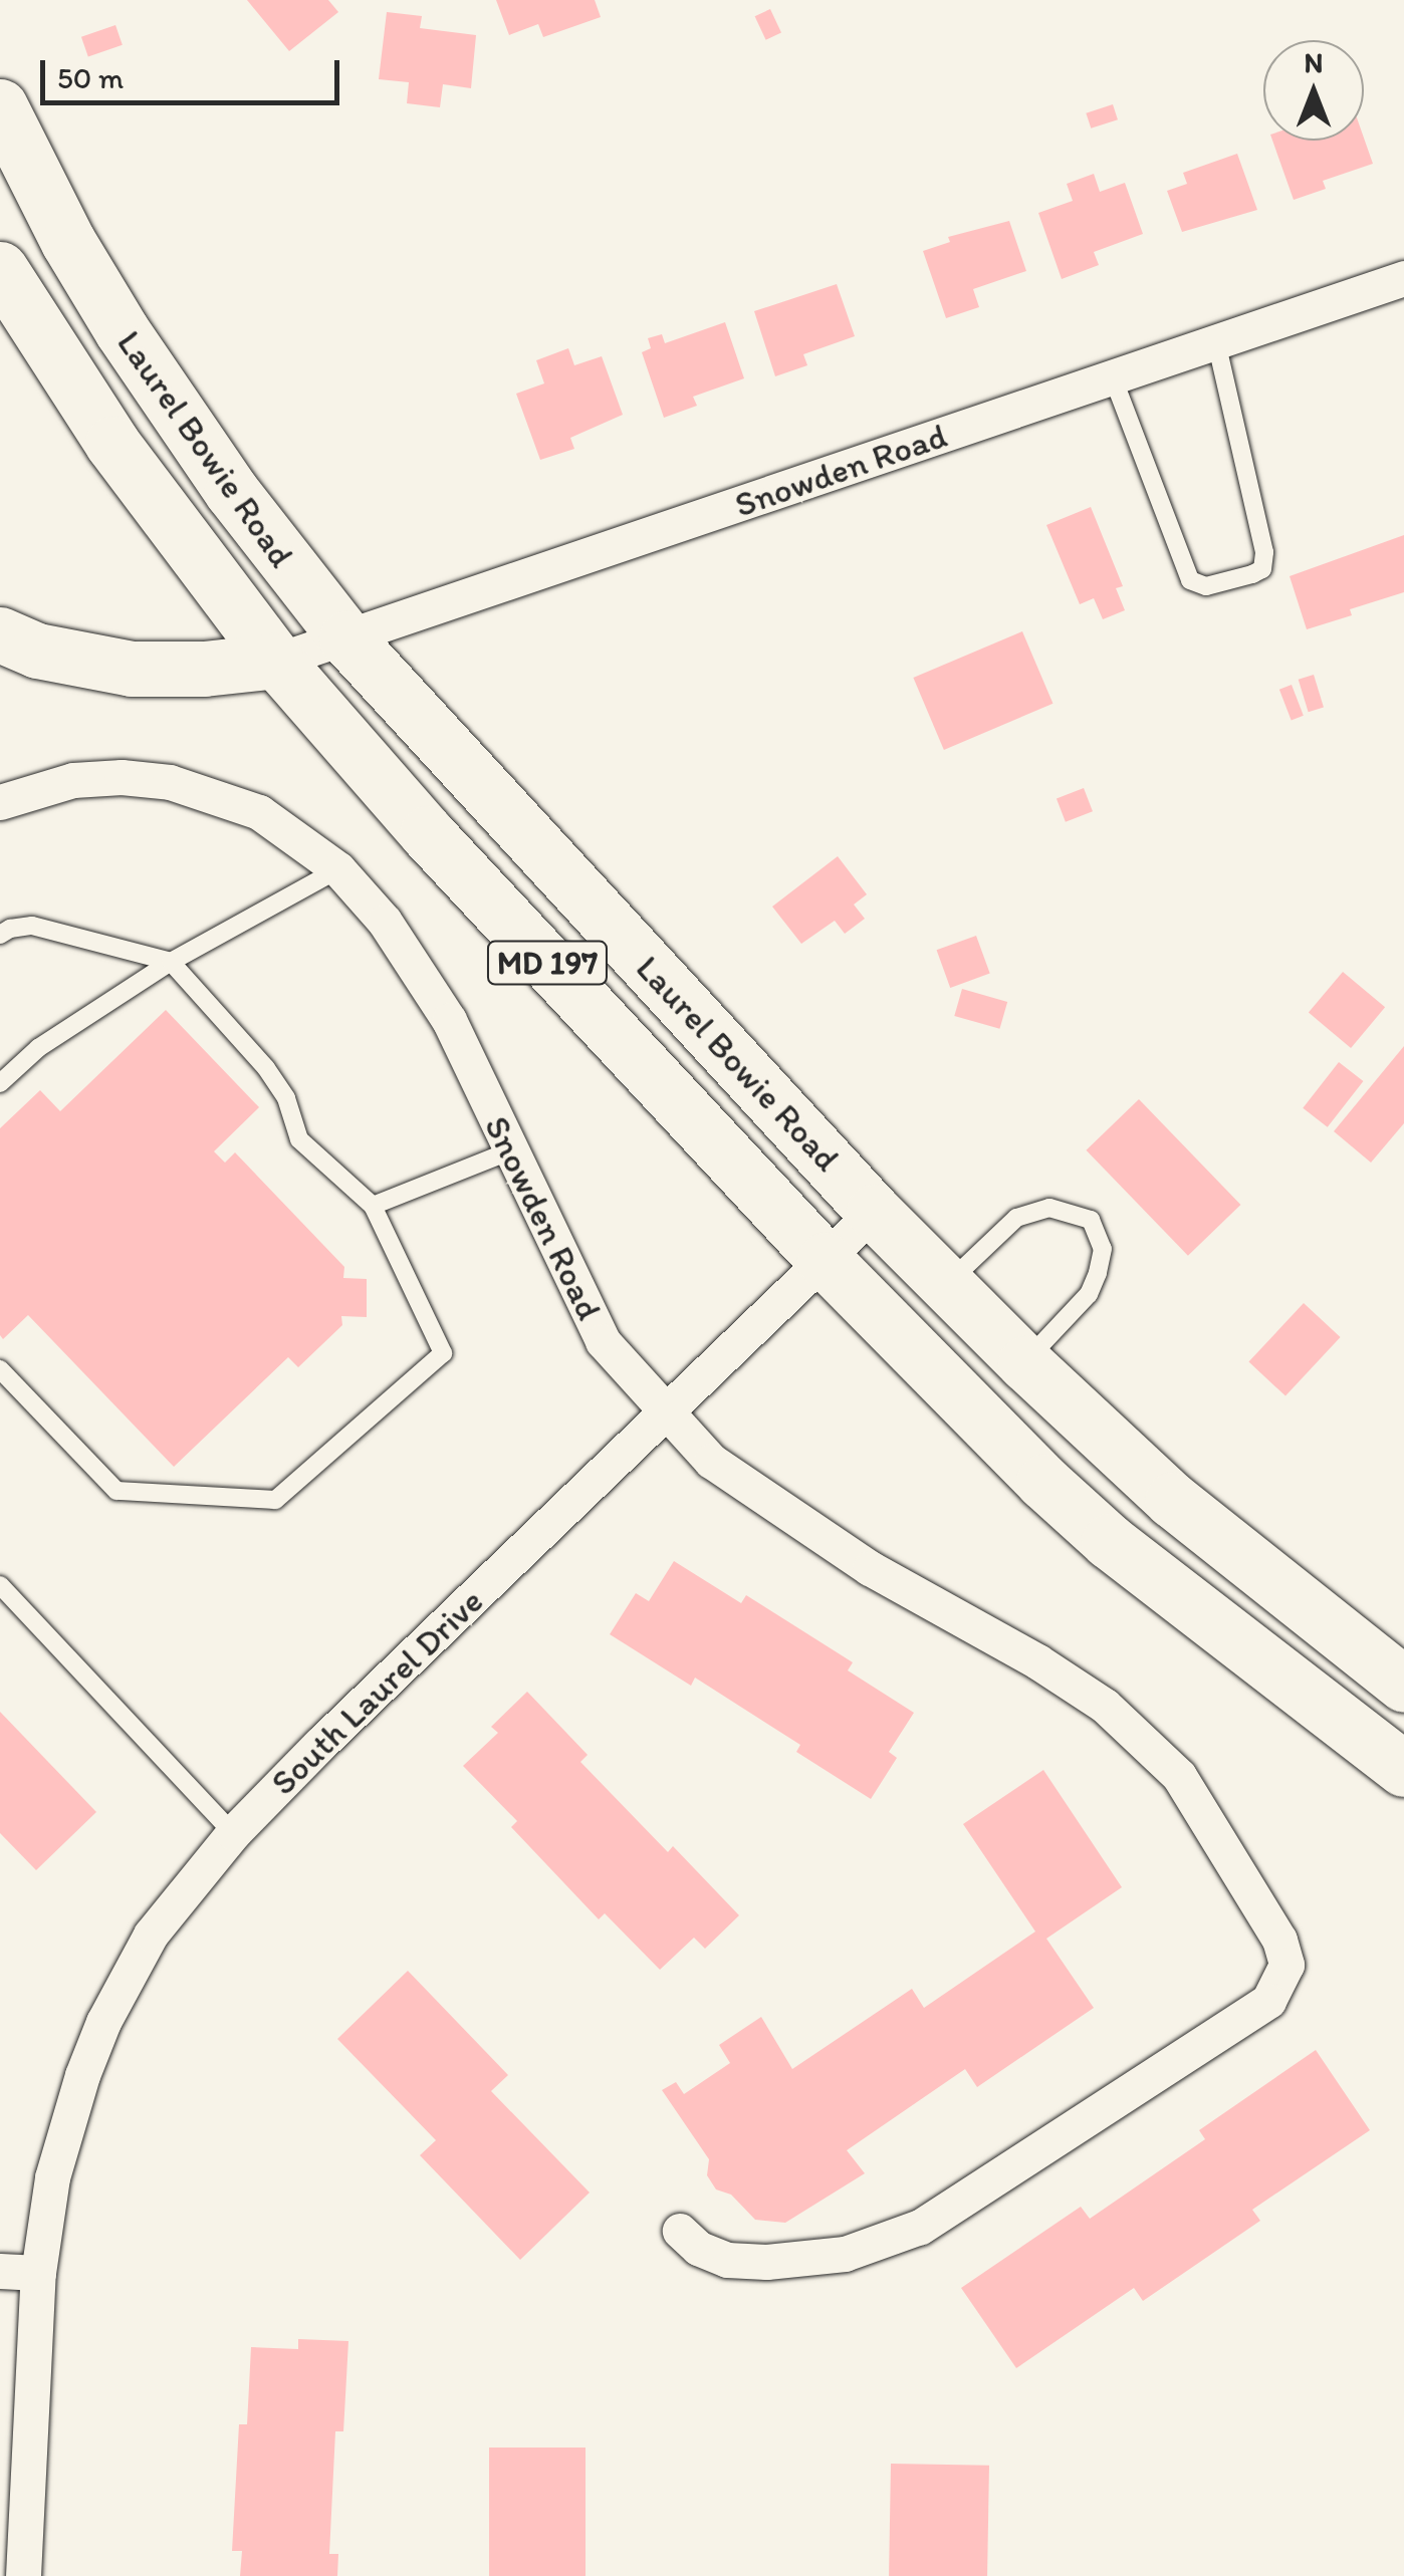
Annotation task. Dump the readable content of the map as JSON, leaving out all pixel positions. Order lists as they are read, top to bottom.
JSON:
{
  "streets": {
    "main road": ["Laurel Bowie Road", "MD 197"],
    "street": ["Snowden Road", "South Laurel Drive"]
  },
  "crossings": [
    ["Laurel Bowie Road", "Snowden Road"],
    ["Laurel Bowie Road", "South Laurel Drive"],
    ["Snowden Road", "South Laurel Drive"]
  ],
  "scale_bar": "50 m",
  "north": "top"
}
